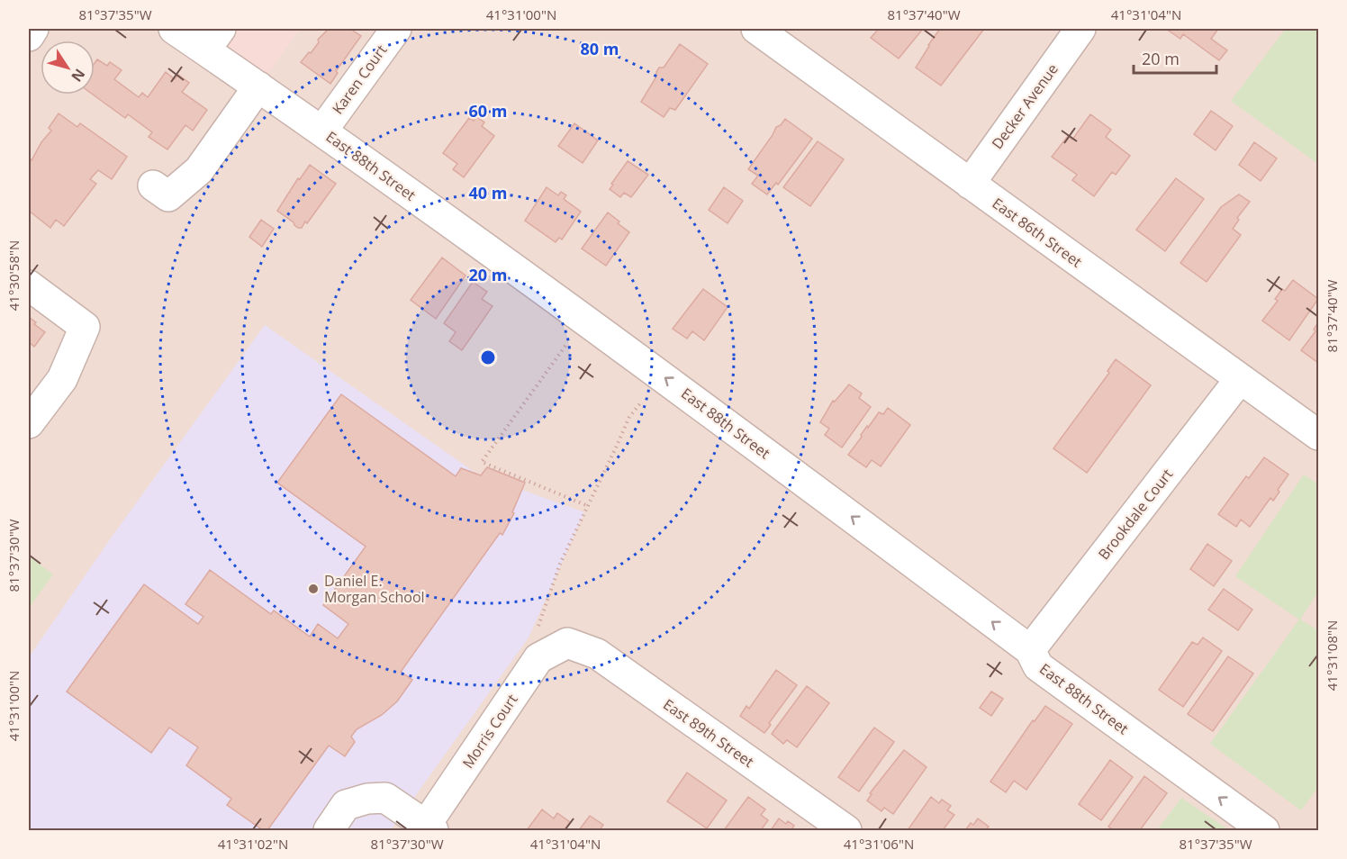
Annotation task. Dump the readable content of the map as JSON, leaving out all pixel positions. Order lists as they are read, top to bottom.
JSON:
{
  "streets": {
    "street": [
      "Karen Court",
      "Decker Avenue",
      "East 88th Street",
      "East 86th Street",
      "Brookdale Court",
      "Morris Court",
      "East 89th Street"
    ]
  },
  "crossings": [
    ["Karen Court", "East 88th Street"],
    ["Decker Avenue", "East 86th Street"],
    ["East 88th Street", "Brookdale Court"],
    ["East 86th Street", "Brookdale Court"],
    ["Morris Court", "East 89th Street"]
  ],
  "one_way": ["East 88th Street"],
  "places": ["Daniel E. Morgan School"],
  "scale_bar": "20 m",
  "north": "bottom right",
  "coordinates": [
    "81°37'35\"W",
    "41°31'00\"N",
    "81°37'40\"W",
    "41°31'04\"N",
    "41°30'58\"N",
    "81°37'30\"W",
    "41°31'08\"N",
    "41°31'02\"N",
    "41°31'06\"N"
  ],
  "rings": [
    "80 m",
    "60 m",
    "40 m",
    "20 m"
  ]
}
